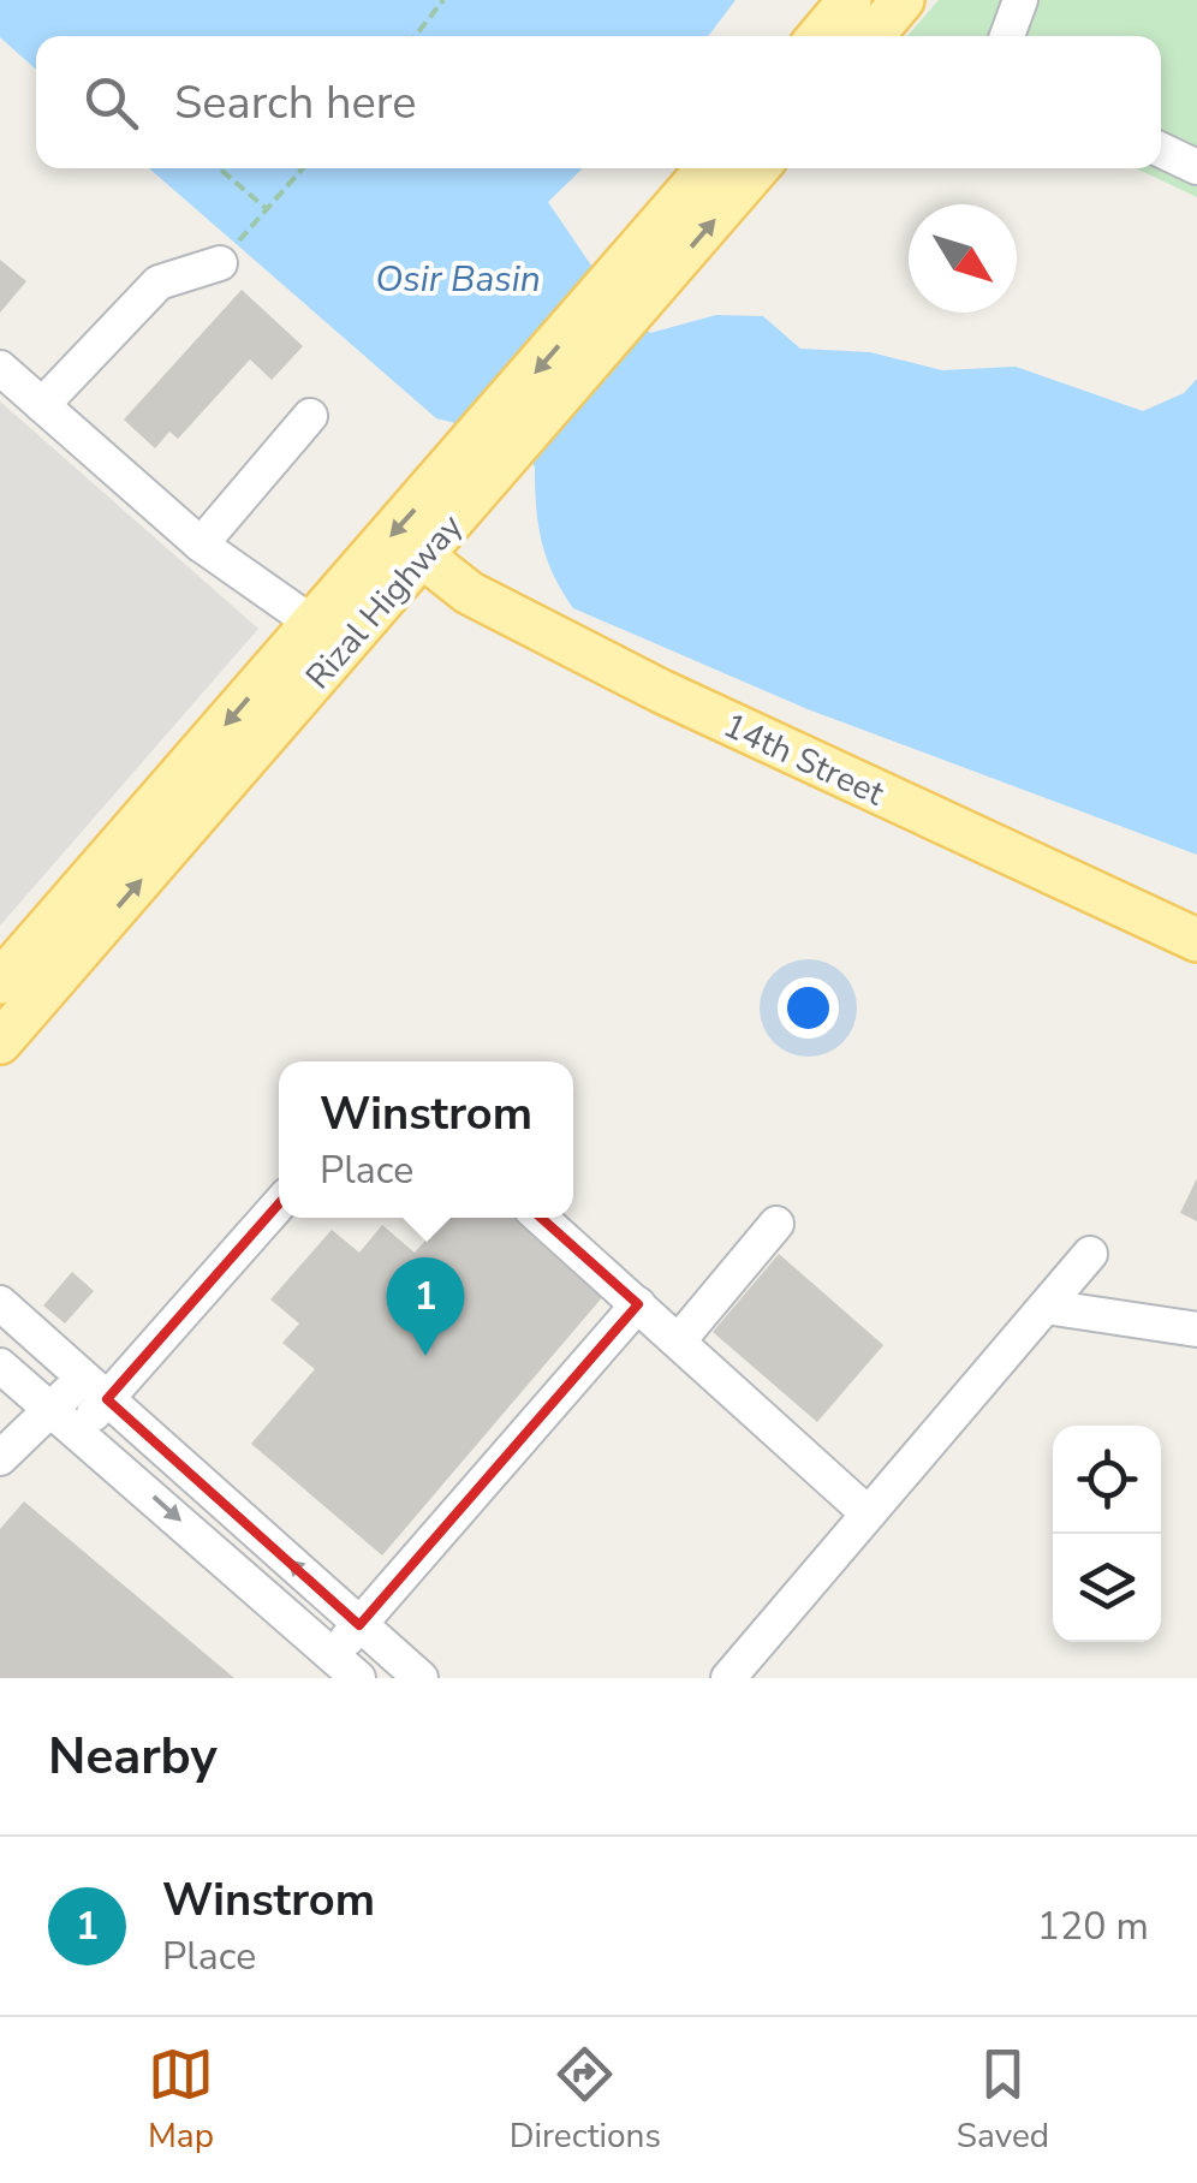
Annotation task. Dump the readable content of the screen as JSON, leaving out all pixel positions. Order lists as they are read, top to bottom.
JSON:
{
  "streets": {
    "main road": ["Rizal Highway", "14th Street"]
  },
  "crossings": [
    ["Rizal Highway", "14th Street"]
  ],
  "water": ["Osir Basin"],
  "north": "bottom right",
  "page": {
    "search": "Search here",
    "popup": ["Winstrom", "Place"],
    "pins": "1",
    "heading": "Nearby",
    "list": [
      {
        "mark": "1",
        "name": "Winstrom",
        "note": "Place",
        "value": "120 m"
      }
    ],
    "nav": ["Map", "Directions", "Saved"]
  }
}
